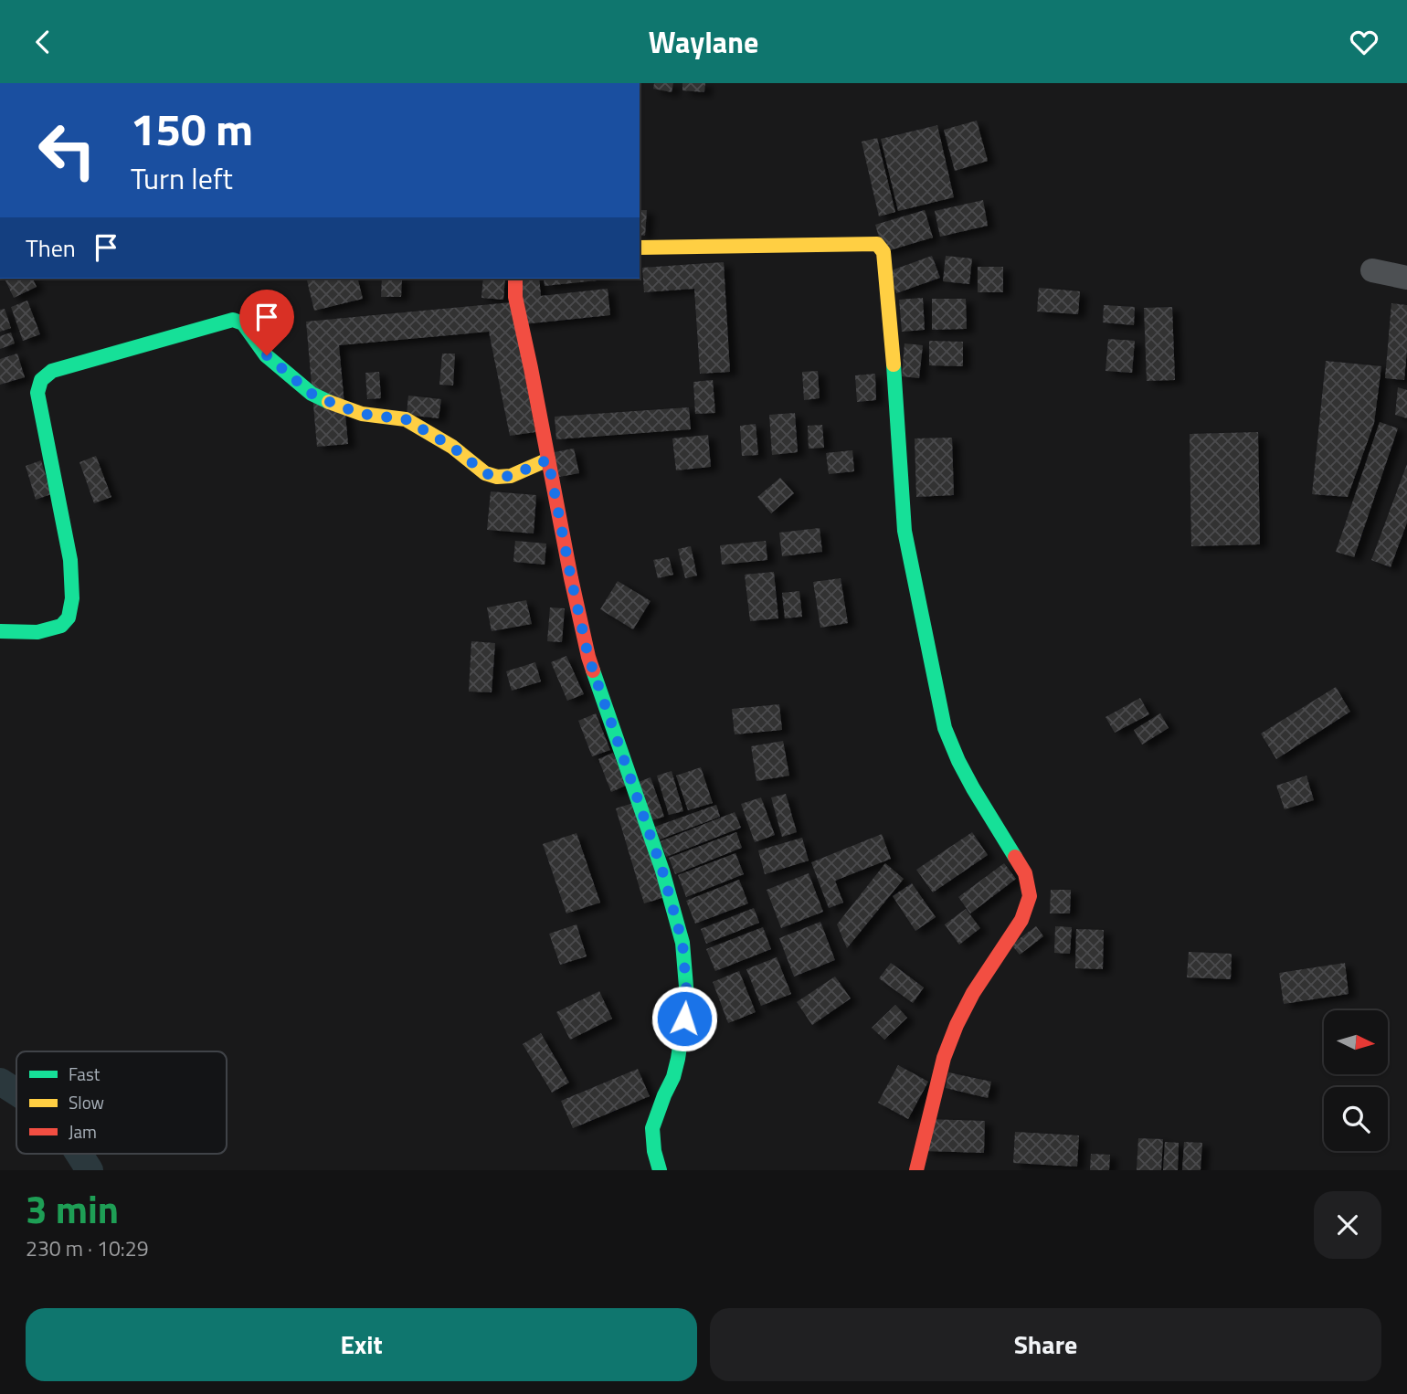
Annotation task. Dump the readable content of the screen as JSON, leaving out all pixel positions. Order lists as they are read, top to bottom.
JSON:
{
  "legend": ["Fast", "Slow", "Jam"],
  "north": "right",
  "page": {
    "header": "Waylane",
    "turn": ["150 m", "Turn left"],
    "then": "Then",
    "heading": ["3 min", "230 m · 10:29"],
    "buttons": ["Exit", "Share"]
  }
}
